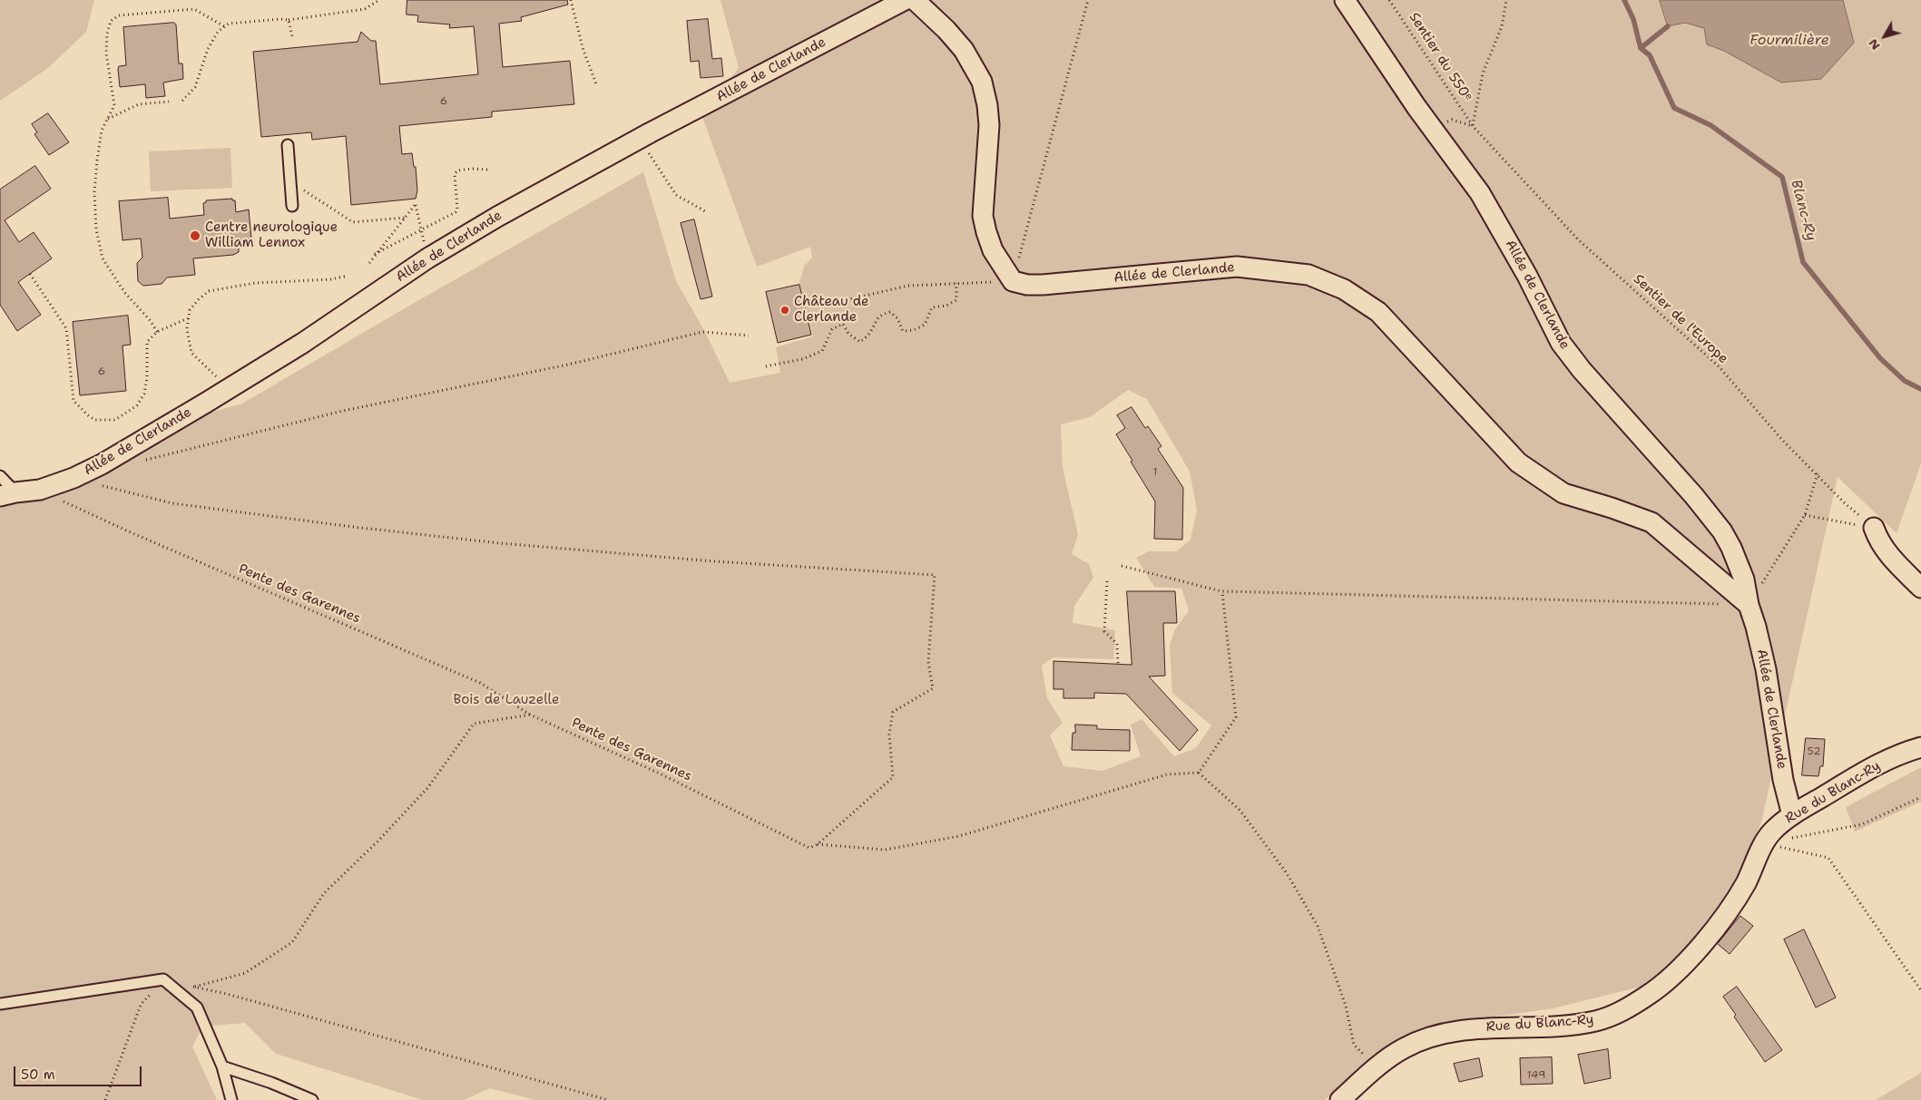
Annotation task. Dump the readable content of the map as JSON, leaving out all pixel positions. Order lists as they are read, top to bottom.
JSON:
{
  "streets": {
    "street": ["Allée de Clerlande", "Rue du Blanc-Ry"],
    "path": ["Sentier du 550ᵉ", "Sentier de l'Europe", "Pente des Garennes"]
  },
  "crossings": [
    ["Sentier du 550ᵉ", "Sentier de l'Europe"],
    ["Allée de Clerlande", "Pente des Garennes"],
    ["Allée de Clerlande", "Rue du Blanc-Ry"]
  ],
  "water": ["Fourmilière", "Blanc-Ry"],
  "parks": ["Bois de Lauzelle"],
  "places": ["Centre neurologique William Lennox", "Château de Clerlande"],
  "house_numbers": [
    "6",
    "6",
    "1",
    "52",
    "149"
  ],
  "scale_bar": "50 m",
  "north": "bottom left"
}
